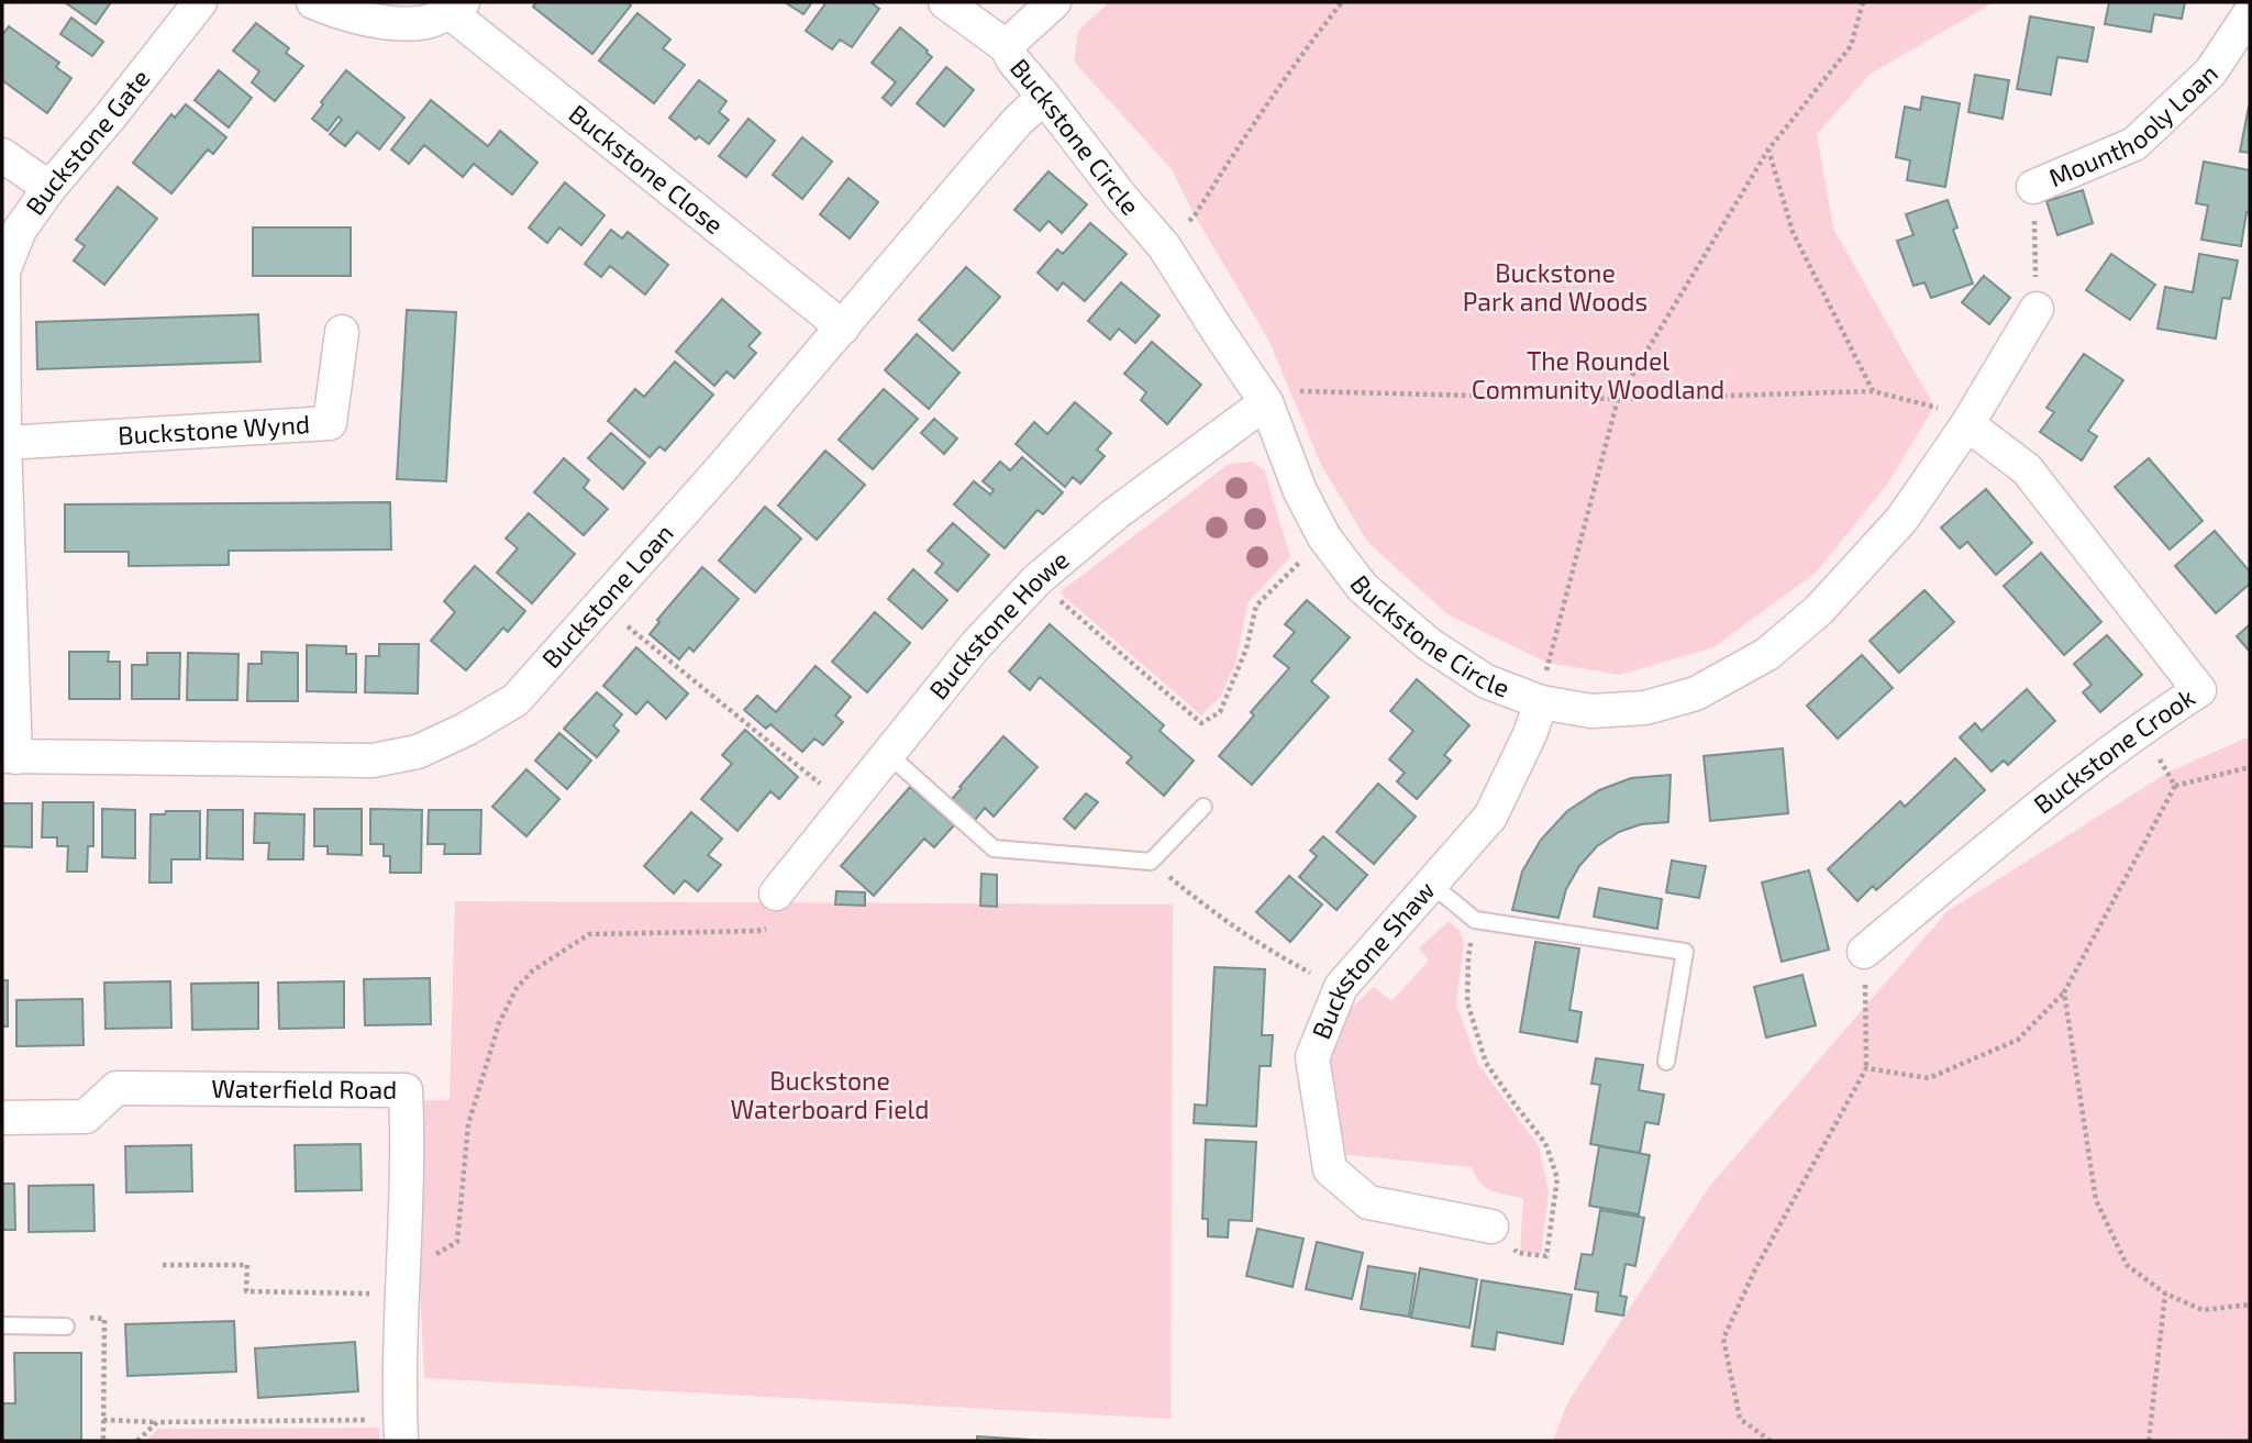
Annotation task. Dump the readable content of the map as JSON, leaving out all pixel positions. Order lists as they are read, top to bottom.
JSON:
{
  "streets": {
    "street": [
      "Mounthooly Loan",
      "Buckstone Circle",
      "Buckstone Gate",
      "Buckstone Close",
      "Buckstone Wynd",
      "Buckstone Loan",
      "Buckstone Howe",
      "Buckstone Crook",
      "Buckstone Shaw",
      "Waterfield Road"
    ]
  },
  "crossings": [
    ["Buckstone Circle", "Buckstone Loan"],
    ["Buckstone Circle", "Buckstone Howe"],
    ["Buckstone Circle", "Buckstone Crook"],
    ["Buckstone Circle", "Buckstone Shaw"],
    ["Buckstone Gate", "Buckstone Wynd"],
    ["Buckstone Gate", "Buckstone Loan"],
    ["Buckstone Close", "Buckstone Loan"]
  ],
  "parks": ["Buckstone Park and Woods", "The Roundel Community Woodland", "Buckstone Waterboard Field"]
}
